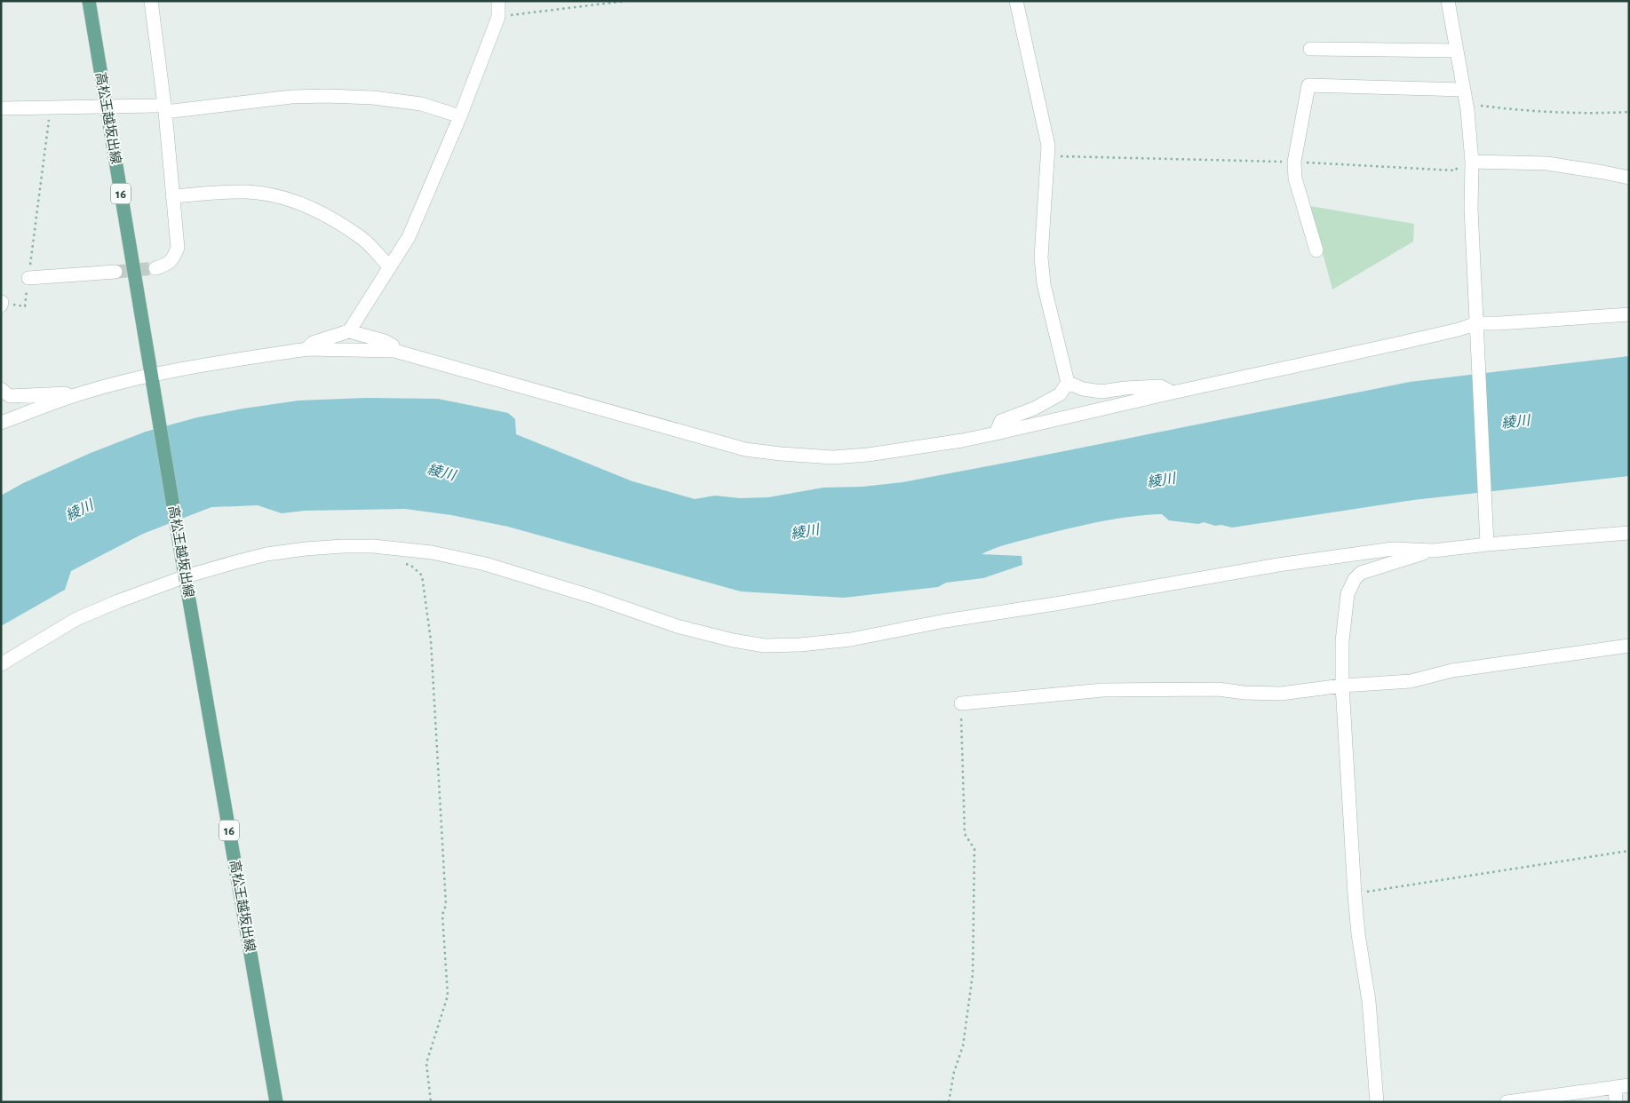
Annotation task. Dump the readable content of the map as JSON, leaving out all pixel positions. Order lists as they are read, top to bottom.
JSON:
{
  "streets": {
    "main road": ["高松王越坂出線", "16"]
  },
  "water": ["綾川"]
}
